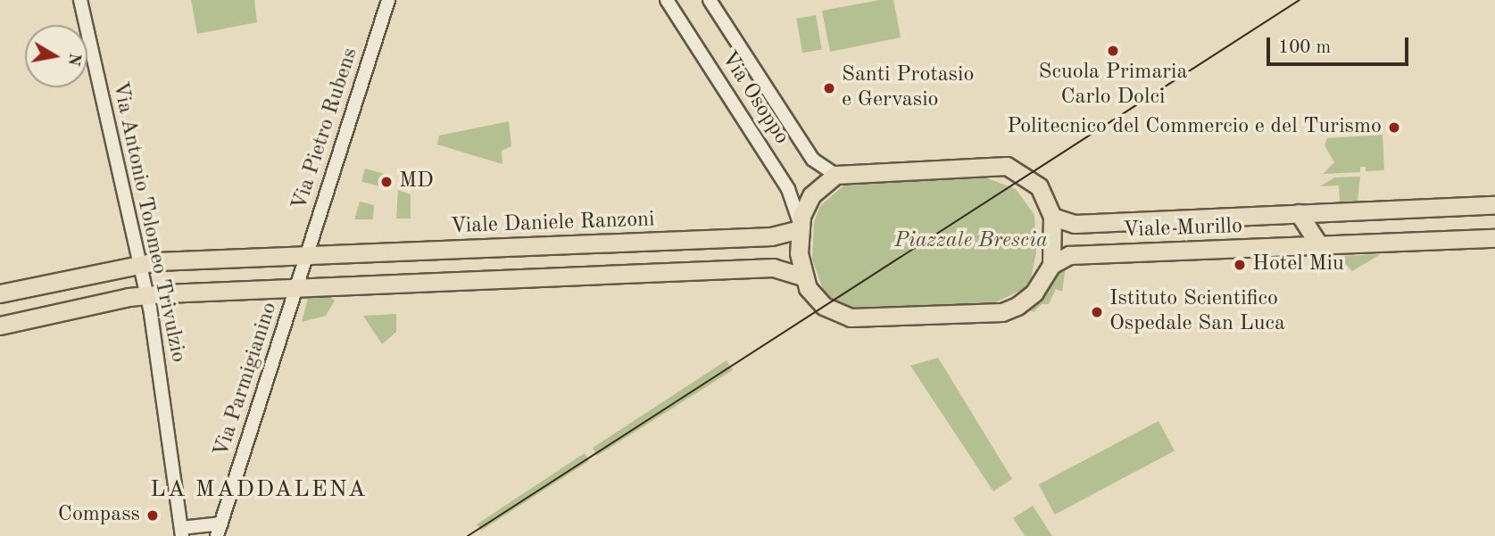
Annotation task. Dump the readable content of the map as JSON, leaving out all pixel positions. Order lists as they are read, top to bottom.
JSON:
{
  "streets": {
    "main road": ["Viale Daniele Ranzoni", "Viale Murillo"],
    "street": [
      "Via Osoppo",
      "Via Pietro Rubens",
      "Via Antonio Tolomeo Trivulzio",
      "Via Parmigianino"
    ]
  },
  "crossings": [
    ["Via Osoppo", "Viale Daniele Ranzoni"],
    ["Via Osoppo", "Viale Murillo"],
    ["Via Pietro Rubens", "Viale Daniele Ranzoni"],
    ["Via Pietro Rubens", "Via Parmigianino"],
    ["Viale Daniele Ranzoni", "Viale Murillo"],
    ["Viale Daniele Ranzoni", "Via Parmigianino"]
  ],
  "districts": ["LA MADDALENA"],
  "parks": ["Piazzale Brescia"],
  "places": [
    "Scuola Primaria Carlo Dolci",
    "Santi Protasio e Gervasio",
    "Politecnico del Commercio e del Turismo",
    "MD",
    "Hotel Miu",
    "Istituto Scientifico Ospedale San Luca",
    "Compass"
  ],
  "scale_bar": "100 m",
  "north": "right"
}
